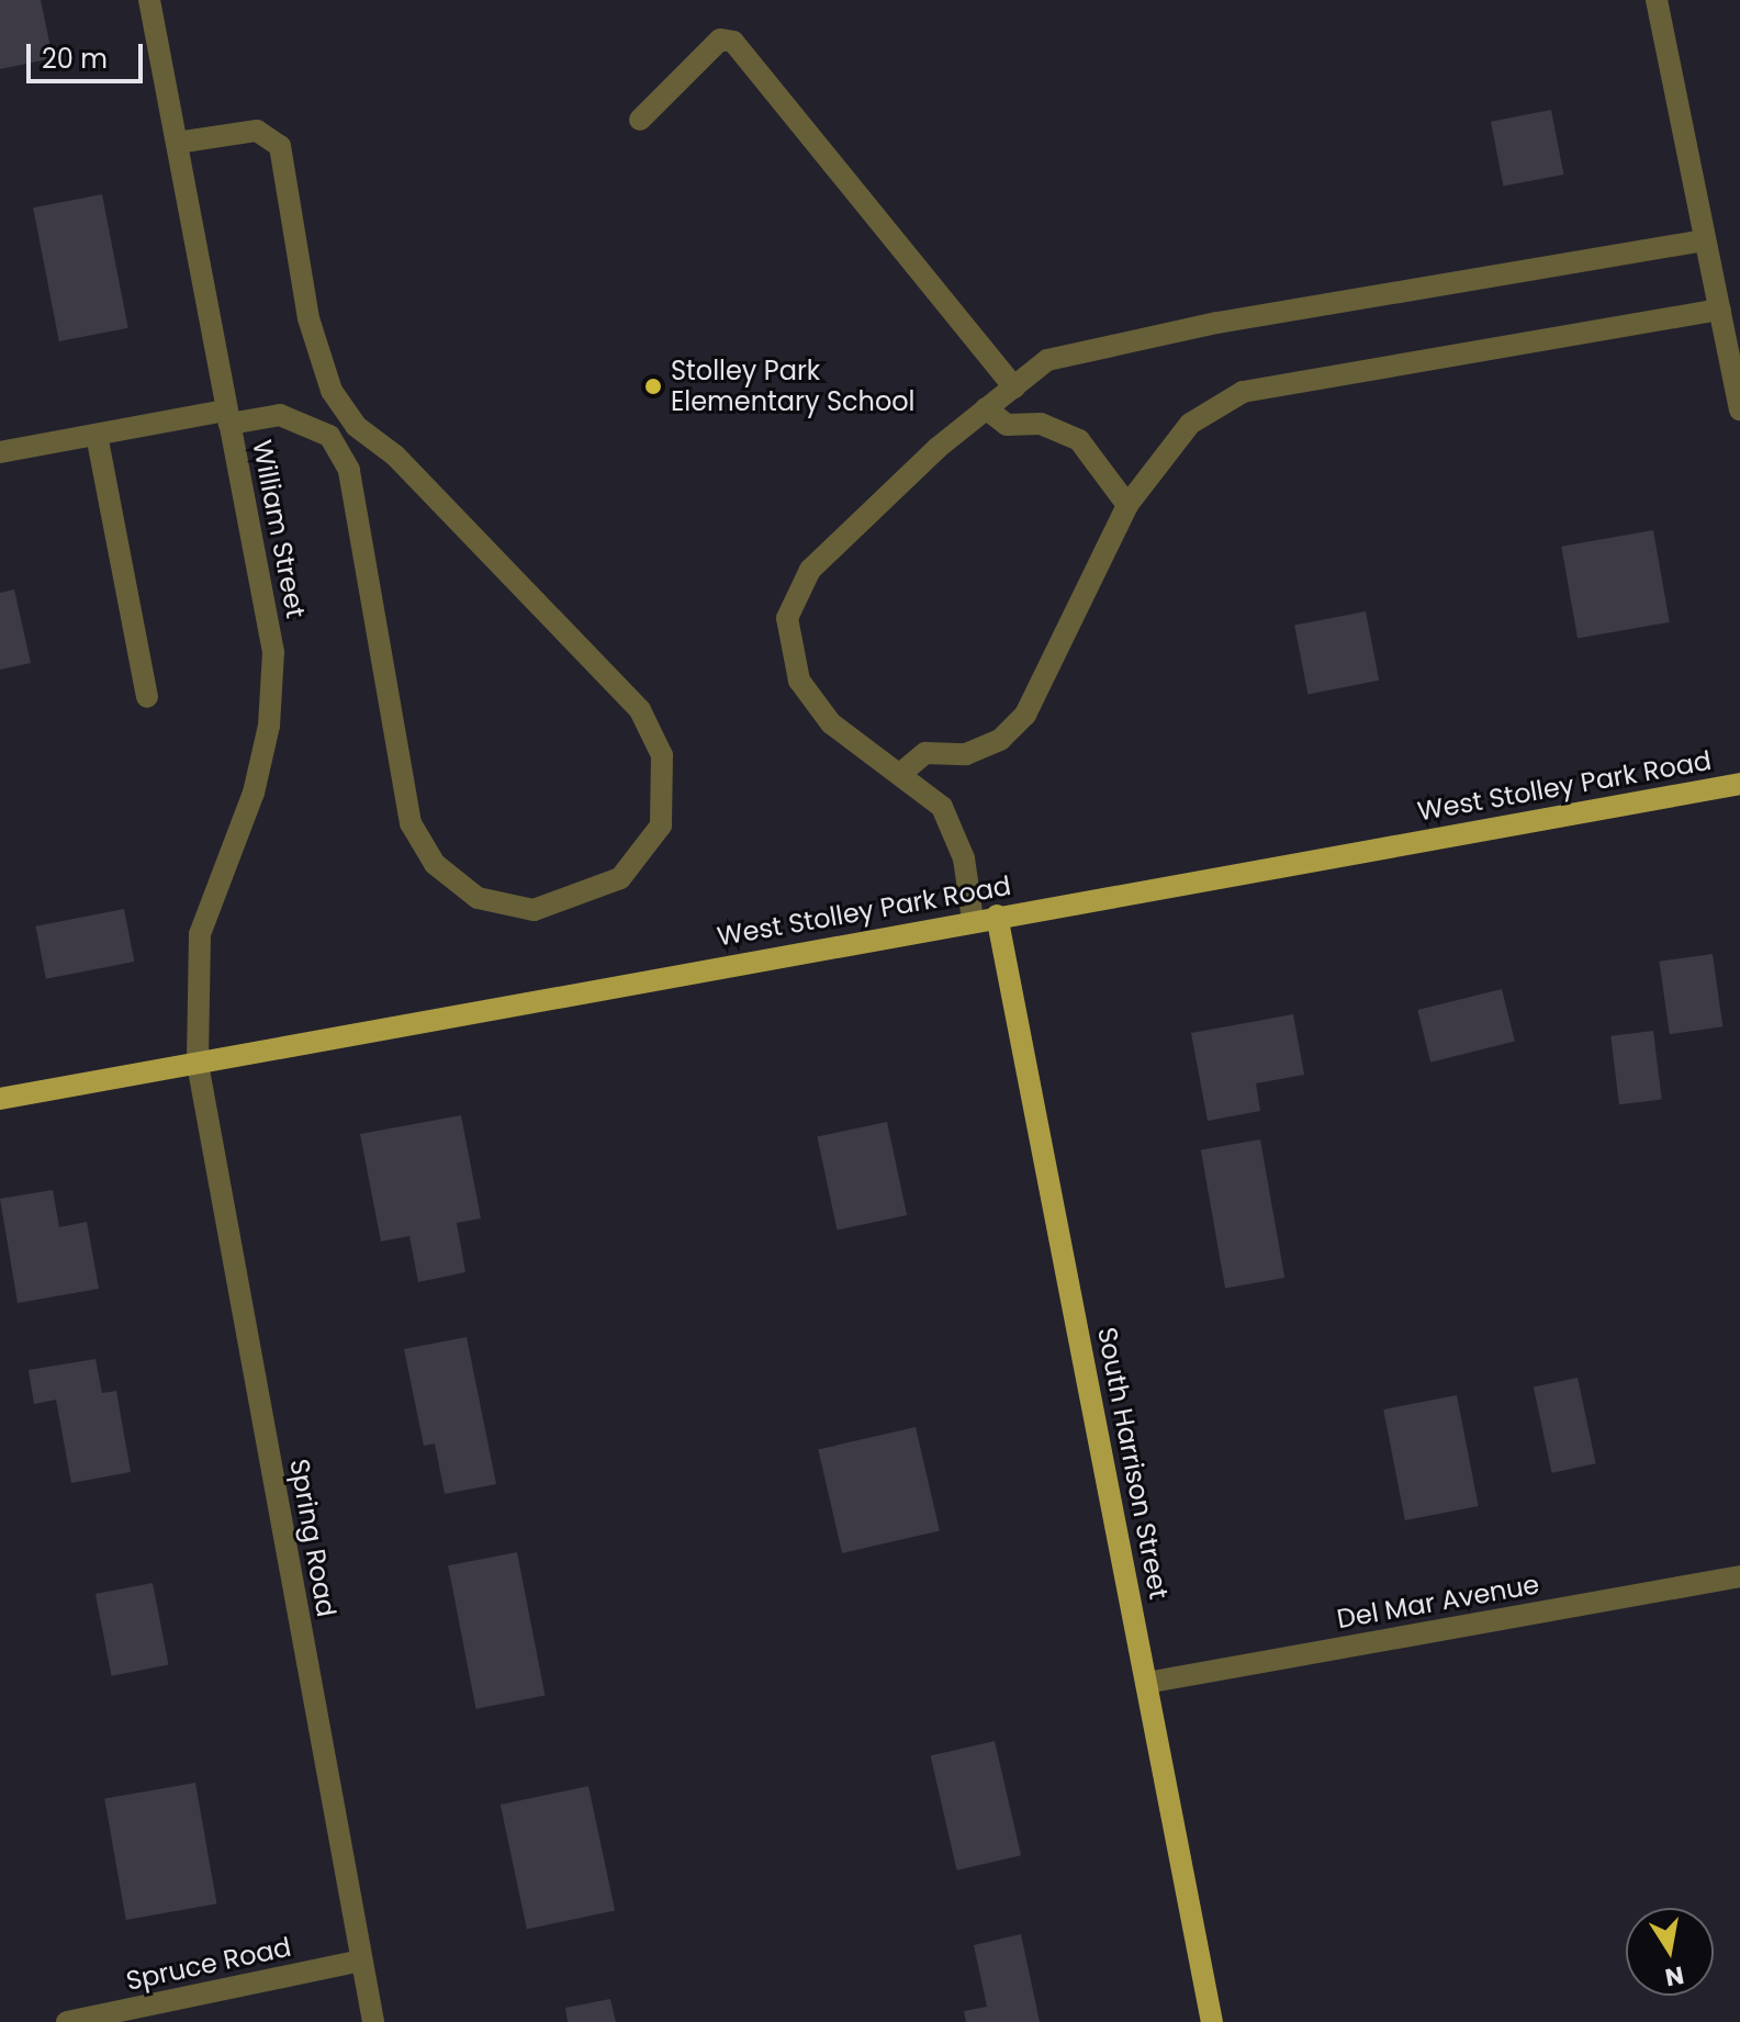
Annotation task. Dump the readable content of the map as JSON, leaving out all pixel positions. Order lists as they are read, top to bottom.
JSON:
{
  "streets": {
    "main road": ["West Stolley Park Road", "South Harrison Street"],
    "street": [
      "William Street",
      "Spring Road",
      "Del Mar Avenue",
      "Spruce Road"
    ]
  },
  "crossings": [
    ["William Street", "West Stolley Park Road"],
    ["William Street", "Spring Road"],
    ["West Stolley Park Road", "South Harrison Street"],
    ["West Stolley Park Road", "Spring Road"],
    ["South Harrison Street", "Del Mar Avenue"],
    ["Spring Road", "Spruce Road"]
  ],
  "places": ["Stolley Park Elementary School"],
  "scale_bar": "20 m",
  "north": "bottom"
}
